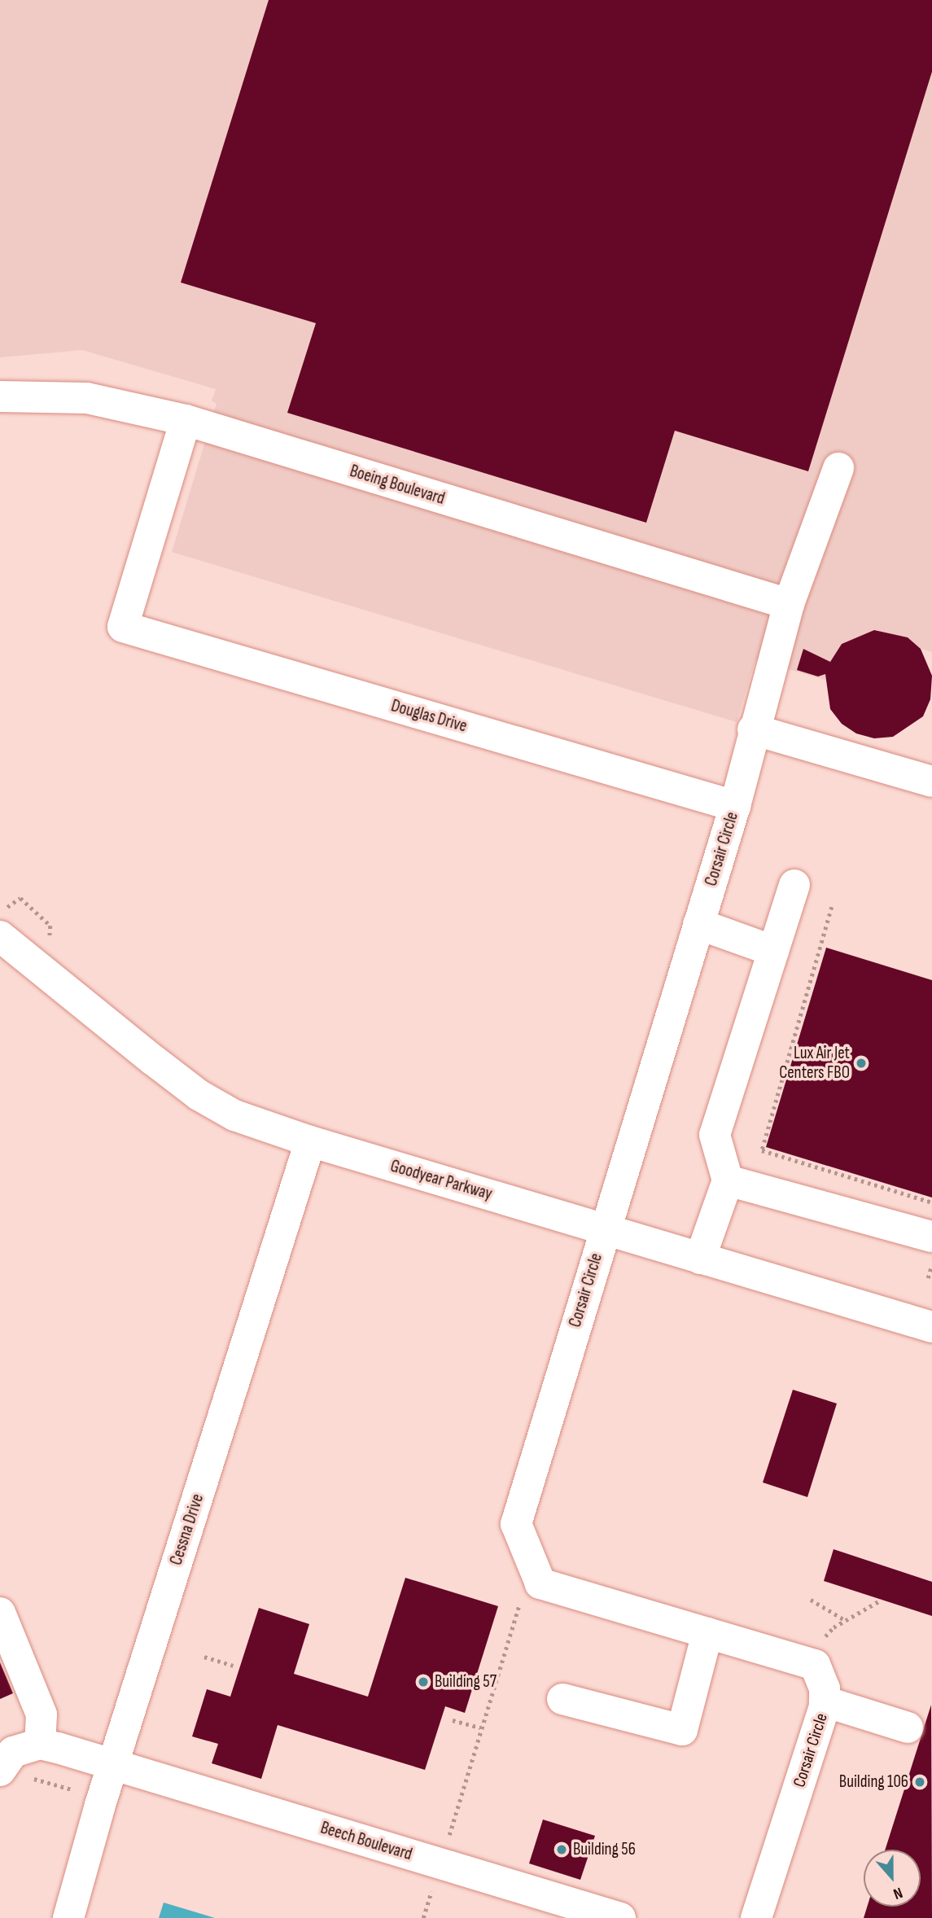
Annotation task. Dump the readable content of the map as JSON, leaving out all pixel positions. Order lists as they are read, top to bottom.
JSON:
{
  "streets": {
    "street": [
      "Boeing Boulevard",
      "Douglas Drive",
      "Corsair Circle",
      "Goodyear Parkway",
      "Cessna Drive",
      "Beech Boulevard"
    ]
  },
  "crossings": [
    ["Boeing Boulevard", "Douglas Drive"],
    ["Boeing Boulevard", "Corsair Circle"],
    ["Douglas Drive", "Corsair Circle"],
    ["Corsair Circle", "Goodyear Parkway"],
    ["Goodyear Parkway", "Cessna Drive"],
    ["Cessna Drive", "Beech Boulevard"]
  ],
  "places": [
    "Lux Air Jet Centers FBO",
    "Building 57",
    "Building 106",
    "Building 56"
  ],
  "north": "bottom"
}
